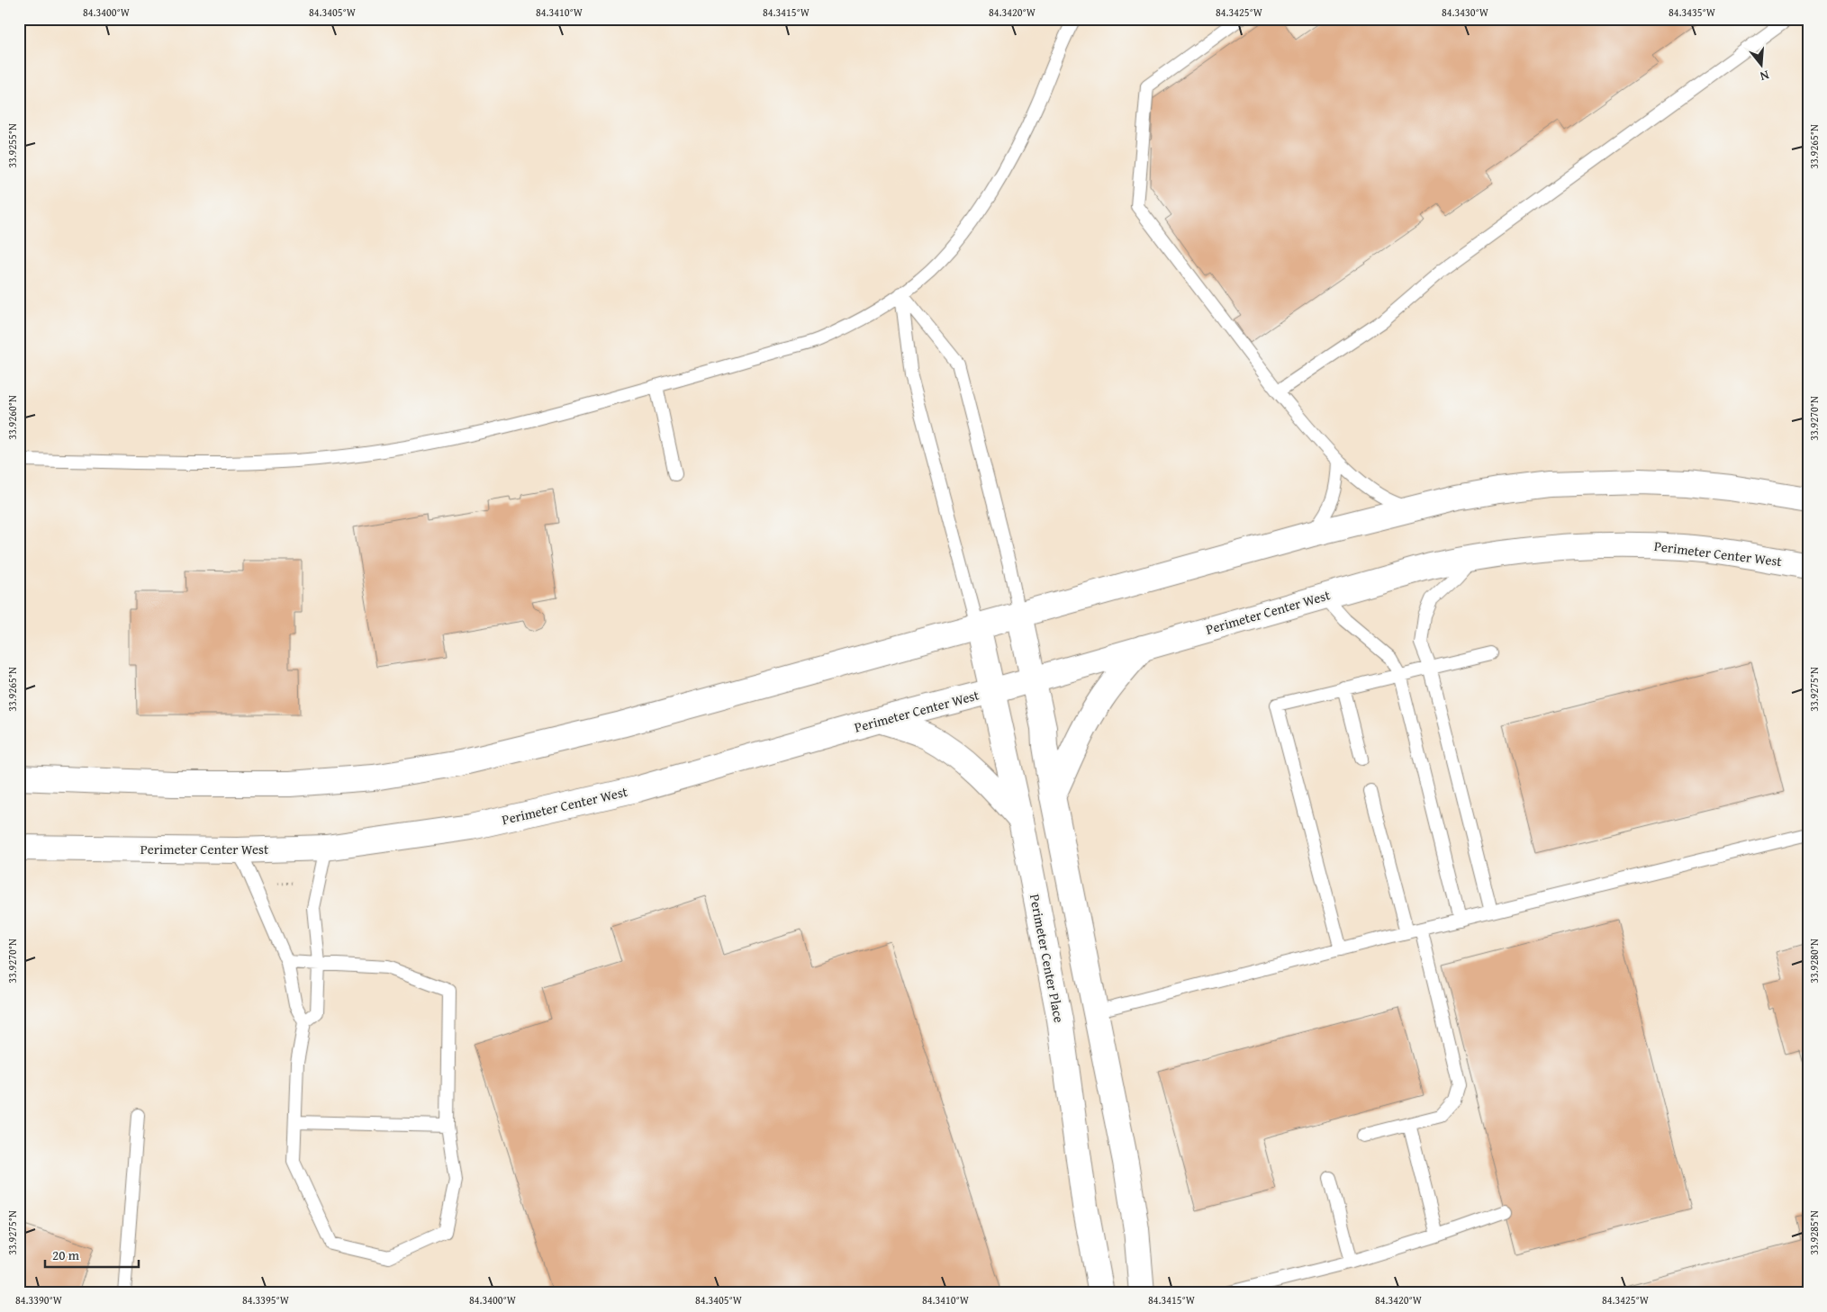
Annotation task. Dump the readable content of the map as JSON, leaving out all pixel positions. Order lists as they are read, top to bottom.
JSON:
{
  "streets": {
    "main road": ["Perimeter Center West", "Perimeter Center Place"]
  },
  "crossings": [
    ["Perimeter Center West", "Perimeter Center Place"]
  ],
  "scale_bar": "20 m",
  "north": "bottom",
  "coordinates": [
    "84.3400°W",
    "84.3405°W",
    "84.3410°W",
    "84.3415°W",
    "84.3420°W",
    "84.3425°W",
    "84.3430°W",
    "84.3435°W",
    "33.9255°N",
    "33.9265°N",
    "33.9260°N",
    "33.9270°N",
    "33.9275°N",
    "33.9280°N",
    "33.9285°N",
    "84.3390°W",
    "84.3395°W"
  ]
}
